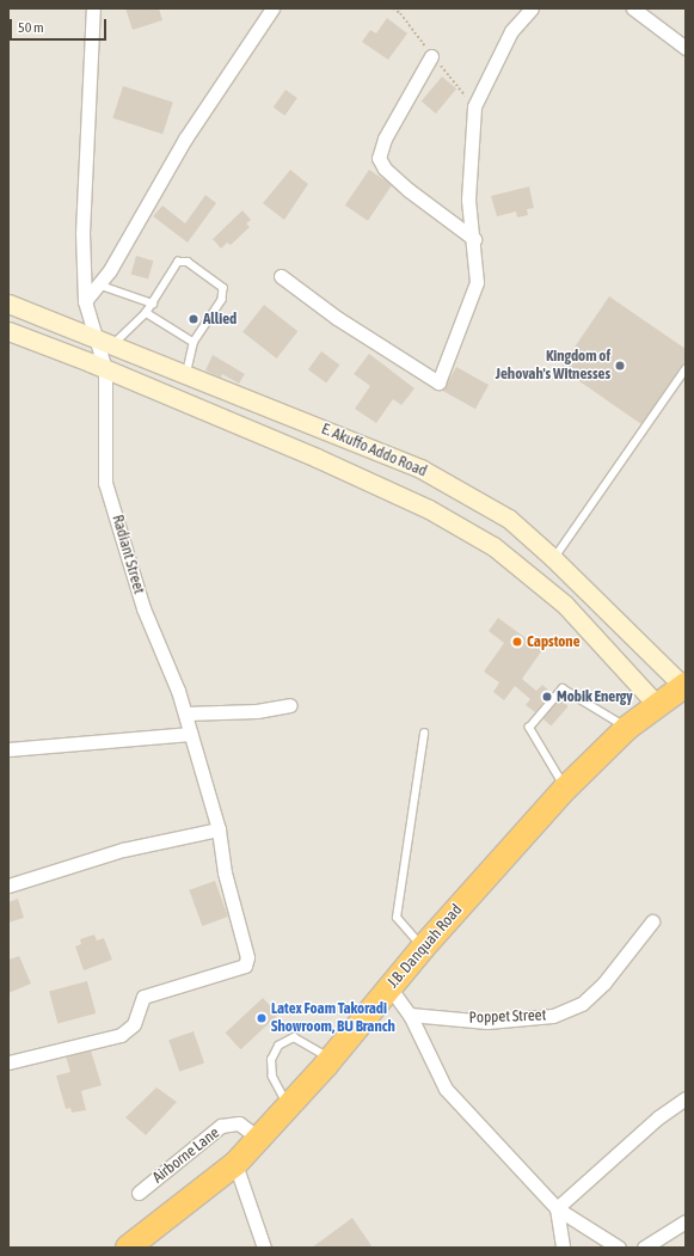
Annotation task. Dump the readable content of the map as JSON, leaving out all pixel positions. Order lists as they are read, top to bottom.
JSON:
{
  "streets": {
    "highway": ["J.B. Danquah Road"],
    "main road": ["E. Akuffo Addo Road"],
    "street": ["Radiant Street", "Poppet Street", "Airborne Lane"]
  },
  "crossings": [
    ["E. Akuffo Addo Road", "Radiant Street"],
    ["E. Akuffo Addo Road", "J.B. Danquah Road"],
    ["J.B. Danquah Road", "Airborne Lane"]
  ],
  "places": [
    "Allied",
    "Kingdom of Jehovah's Witnesses",
    "Capstone",
    "Mobik Energy",
    "Latex Foam Takoradi Showroom, BU Branch"
  ],
  "scale_bar": "50 m"
}
